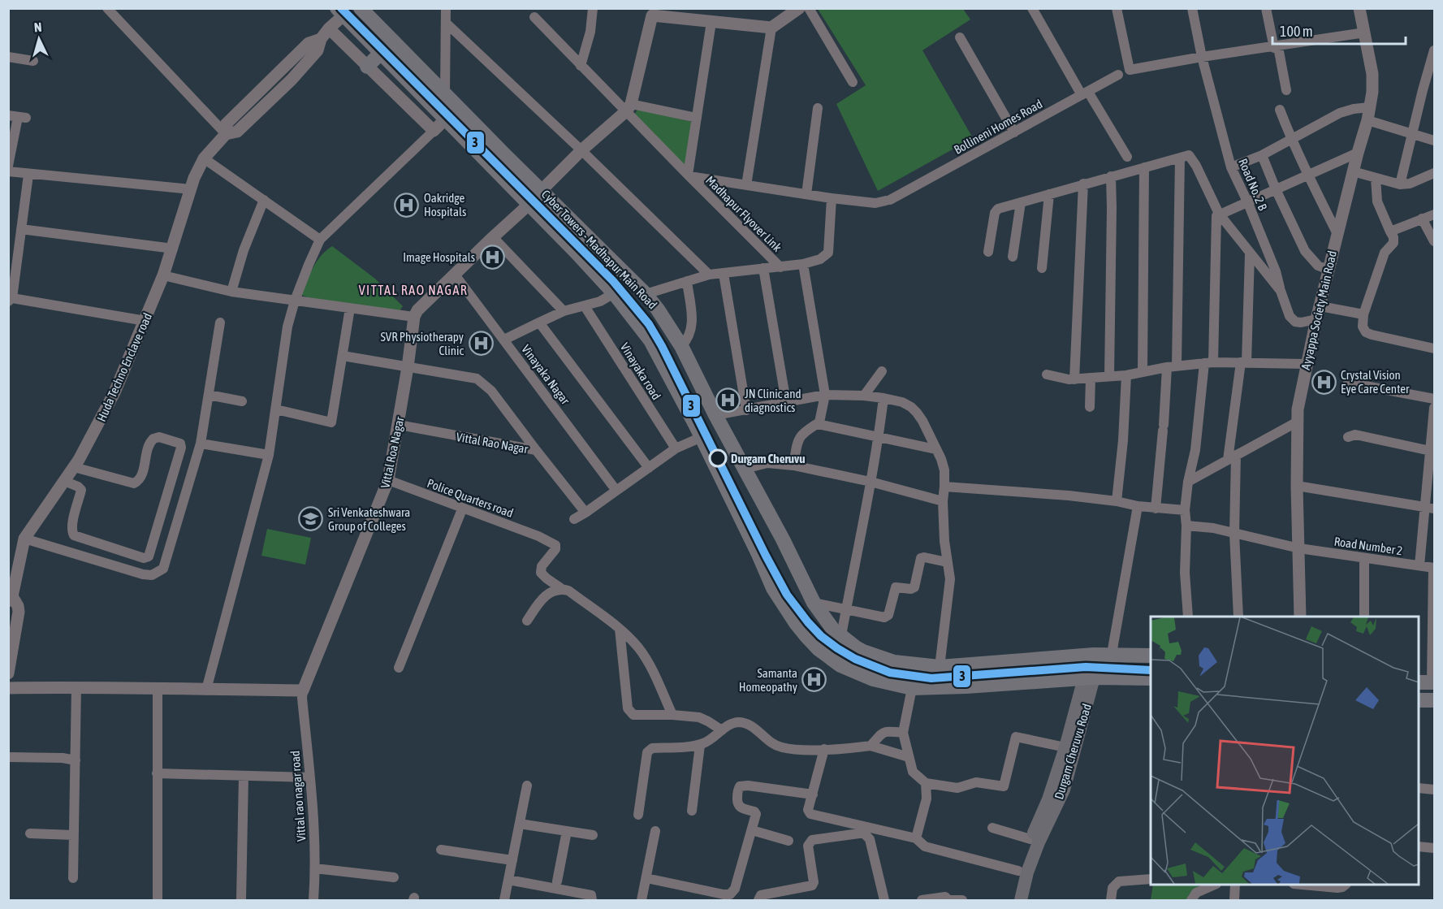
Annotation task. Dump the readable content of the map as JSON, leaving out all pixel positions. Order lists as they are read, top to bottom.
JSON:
{
  "streets": {
    "main road": ["Cyber Towers - Madhapur Main Road", "Durgam Cheruvu Road"],
    "street": [
      "Bollineni Homes Road",
      "Road No. 2 B",
      "Madhapur Flyover Link",
      "Ayyappa Society Main Road",
      "Huda Techno Enclave road",
      "Vinayaka road",
      "Vinayaka Nagar",
      "Vittal Rao Nagar",
      "Vittal Roa Nagar",
      "Police Quarters road",
      "Road Number 2",
      "Vittal rao nagar road"
    ]
  },
  "crossings": [
    ["Bollineni Homes Road", "Madhapur Flyover Link"],
    ["Road No. 2 B", "Ayyappa Society Main Road"],
    ["Madhapur Flyover Link", "Cyber Towers - Madhapur Main Road"],
    ["Cyber Towers - Madhapur Main Road", "Huda Techno Enclave road"],
    ["Cyber Towers - Madhapur Main Road", "Durgam Cheruvu Road"],
    ["Ayyappa Society Main Road", "Road Number 2"],
    ["Vittal Rao Nagar", "Vittal Roa Nagar"],
    ["Vittal Roa Nagar", "Police Quarters road"],
    ["Vittal Roa Nagar", "Vittal rao nagar road"]
  ],
  "districts": ["VITTAL RAO NAGAR"],
  "places": {
    "hospital": [
      "Oakridge Hospitals",
      "Image Hospitals",
      "SVR Physiotherapy Clinic",
      "Crystal Vision Eye Care Center",
      "JN Clinic and diagnostics",
      "Samanta Homeopathy"
    ],
    "other": ["Durgam Cheruvu"],
    "school or university": ["Sri Venkateshwara Group of Colleges"]
  },
  "lines": ["transit line 3"],
  "scale_bar": "100 m",
  "north": "top"
}
